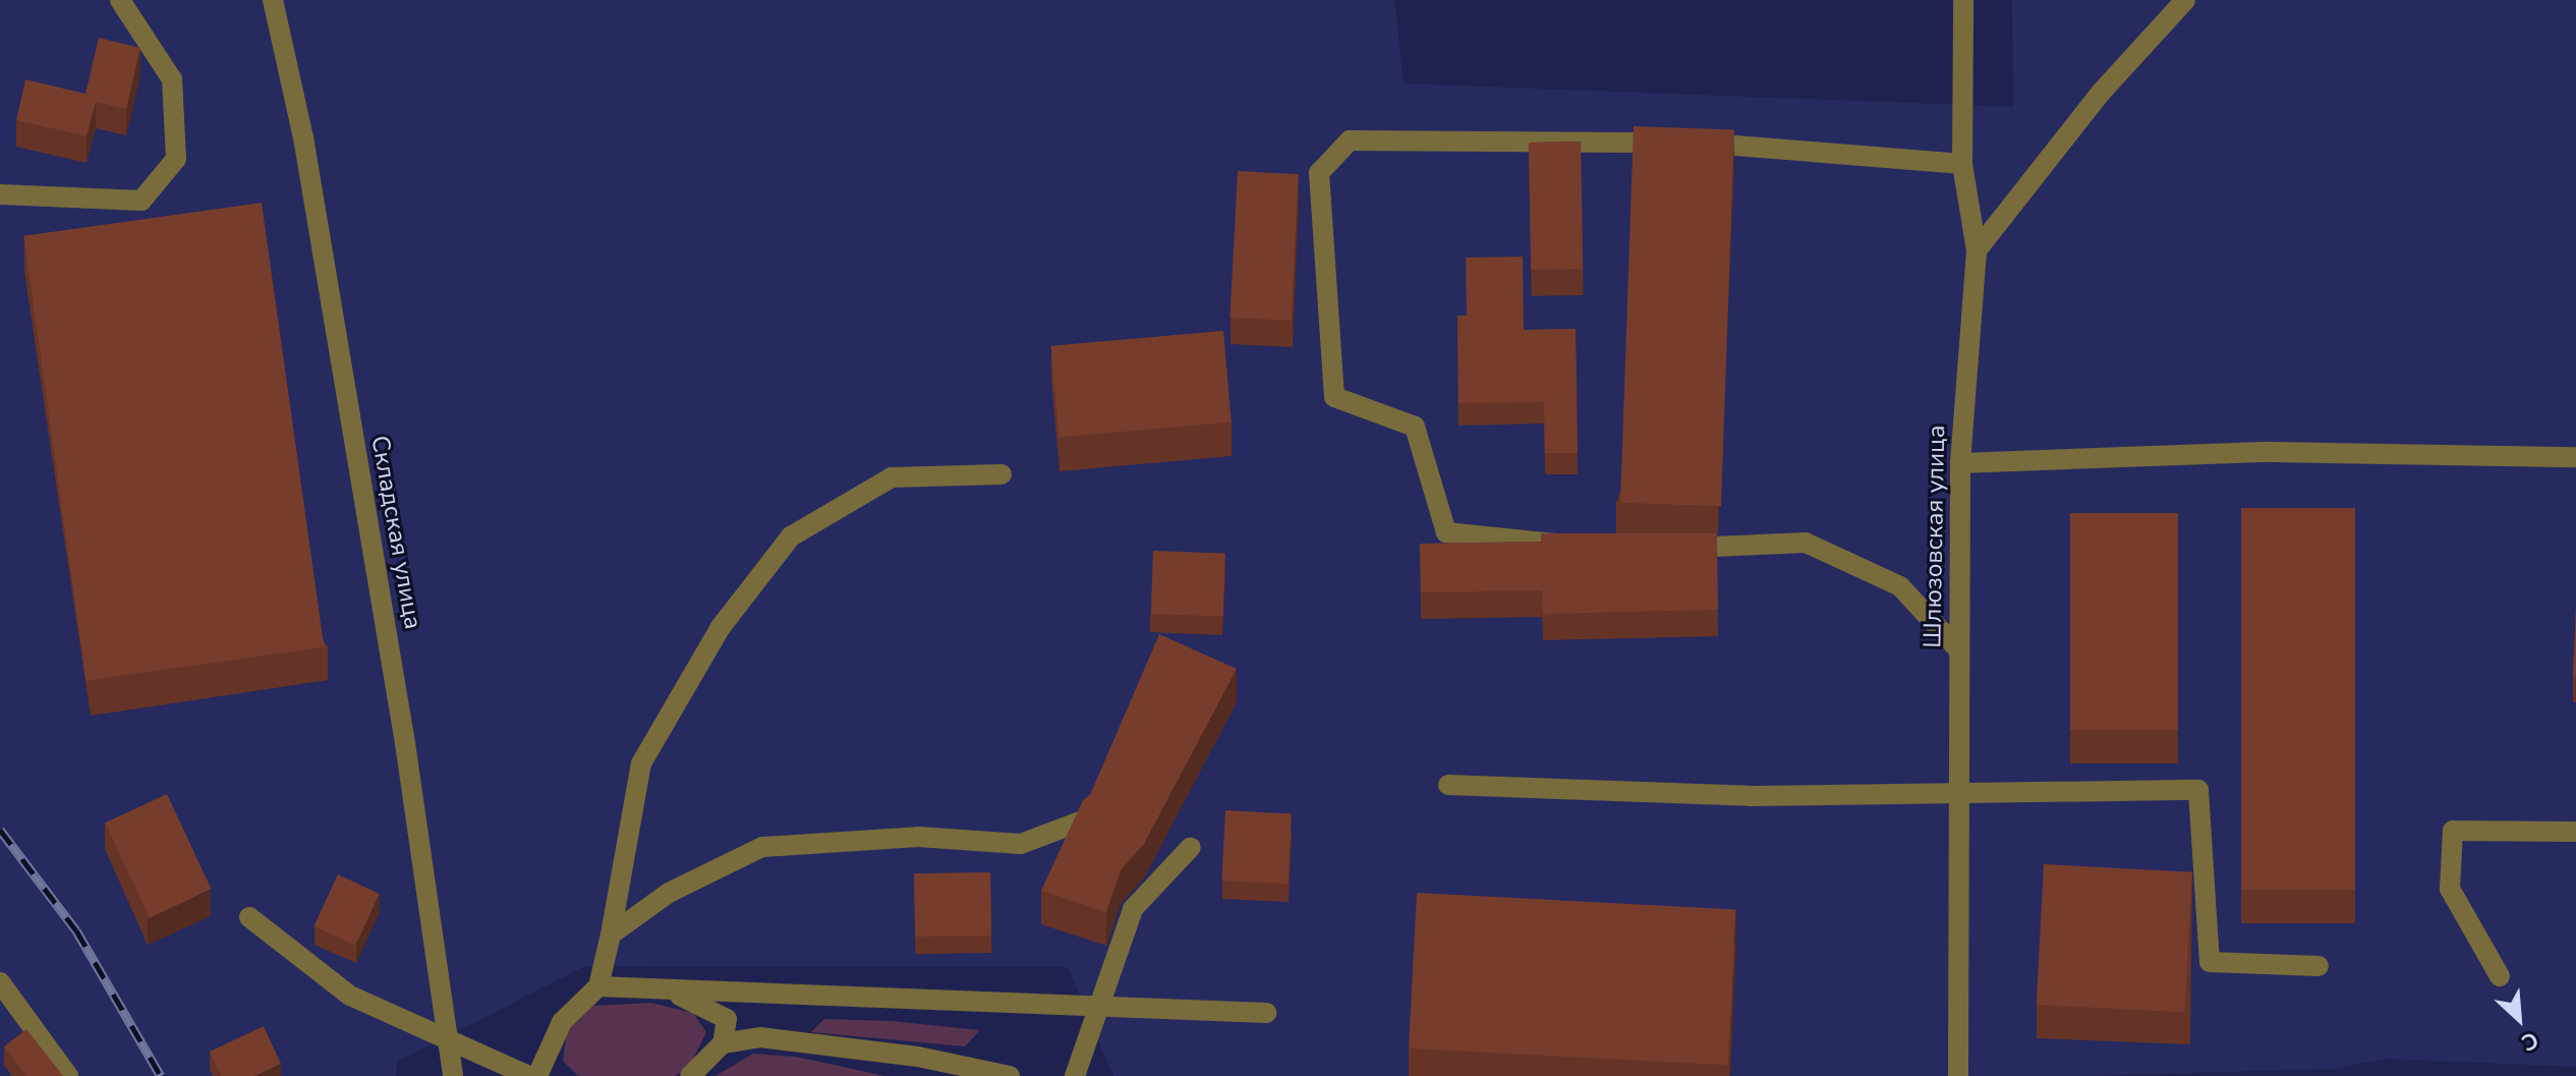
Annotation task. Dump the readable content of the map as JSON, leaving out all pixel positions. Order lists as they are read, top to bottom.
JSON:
{
  "streets": {
    "street": ["Складская улица", "Шлюзовская улица"]
  },
  "north": "bottom right"
}
